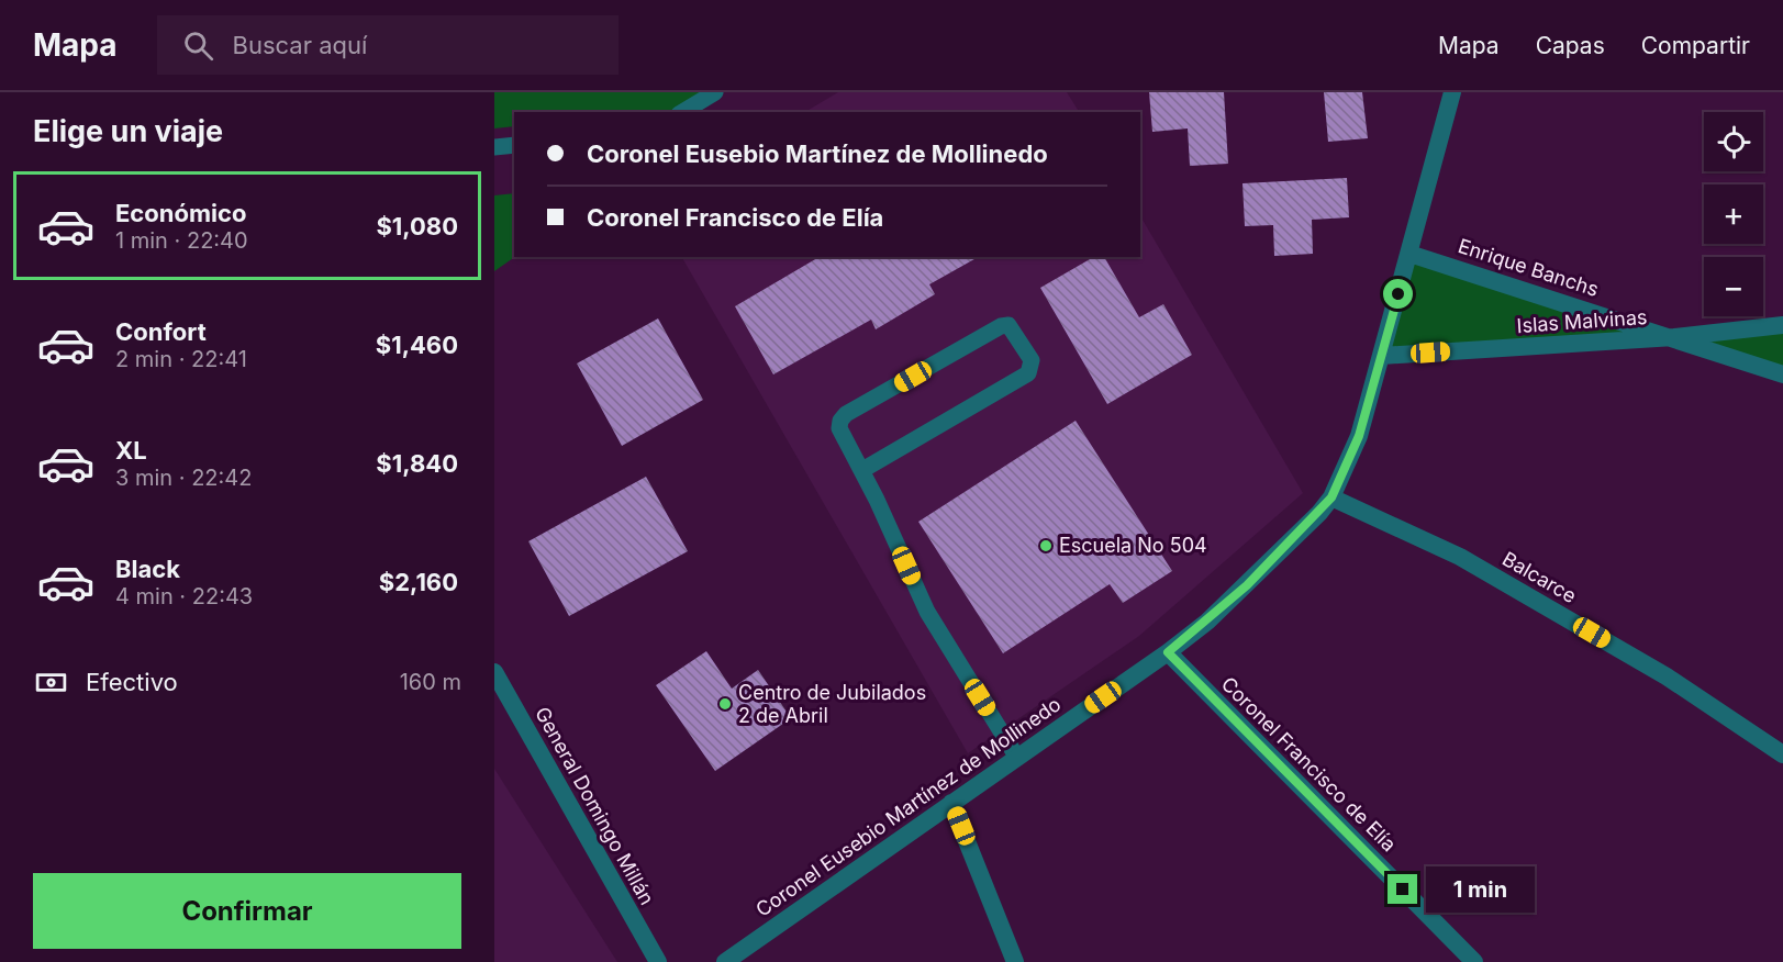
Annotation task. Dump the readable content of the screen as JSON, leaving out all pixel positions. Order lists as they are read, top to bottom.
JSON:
{
  "streets": {
    "street": [
      "Enrique Banchs",
      "Islas Malvinas",
      "Balcarce",
      "Coronel Francisco de Elía",
      "General Domingo Millán",
      "Coronel Eusebio Martínez de Mollinedo"
    ]
  },
  "crossings": [
    ["Enrique Banchs", "Islas Malvinas"],
    ["Enrique Banchs", "Coronel Eusebio Martínez de Mollinedo"],
    ["Islas Malvinas", "Coronel Eusebio Martínez de Mollinedo"],
    ["Balcarce", "Coronel Eusebio Martínez de Mollinedo"],
    ["Coronel Francisco de Elía", "Coronel Eusebio Martínez de Mollinedo"]
  ],
  "places": ["Escuela No 504", "Centro de Jubilados 2 de Abril"],
  "page": {
    "header": "Mapa",
    "search": "Buscar aquí",
    "nav": ["Mapa", "Capas", "Compartir"],
    "heading": "Elige un viaje",
    "map_buttons": ["+", "−"],
    "banner": ["Coronel Eusebio Martínez de Mollinedo", "Coronel Francisco de Elía"],
    "list": [
      {
        "name": "Económico",
        "note": "1 min · 22:40",
        "value": "$1,080"
      },
      {
        "name": "Confort",
        "note": "2 min · 22:41",
        "value": "$1,460"
      },
      {
        "name": "XL",
        "note": "3 min · 22:42",
        "value": "$1,840"
      },
      {
        "name": "Black",
        "note": "4 min · 22:43",
        "value": "$2,160"
      }
    ],
    "pay": ["Efectivo", "160 m"],
    "buttons": "Confirmar",
    "bubble": "1 min"
  }
}
